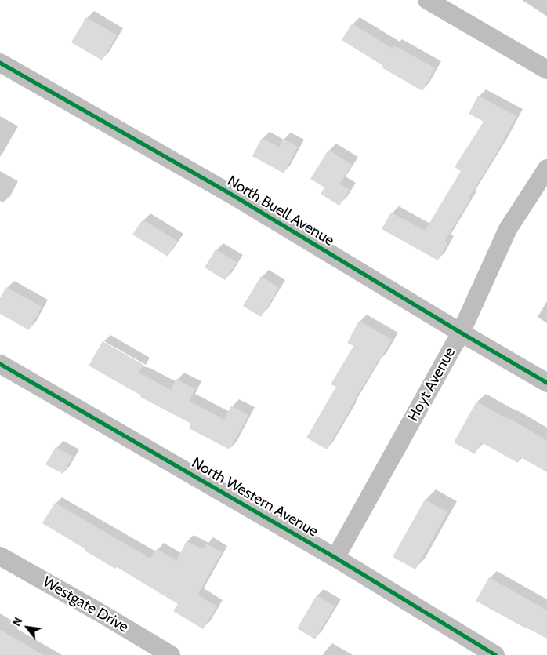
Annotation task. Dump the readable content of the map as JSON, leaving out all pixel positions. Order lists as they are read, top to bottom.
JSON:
{
  "streets": {
    "street": [
      "North Buell Avenue",
      "Hoyt Avenue",
      "North Western Avenue",
      "Westgate Drive"
    ]
  },
  "crossings": [
    ["North Buell Avenue", "Hoyt Avenue"],
    ["Hoyt Avenue", "North Western Avenue"]
  ],
  "north": "top left"
}
